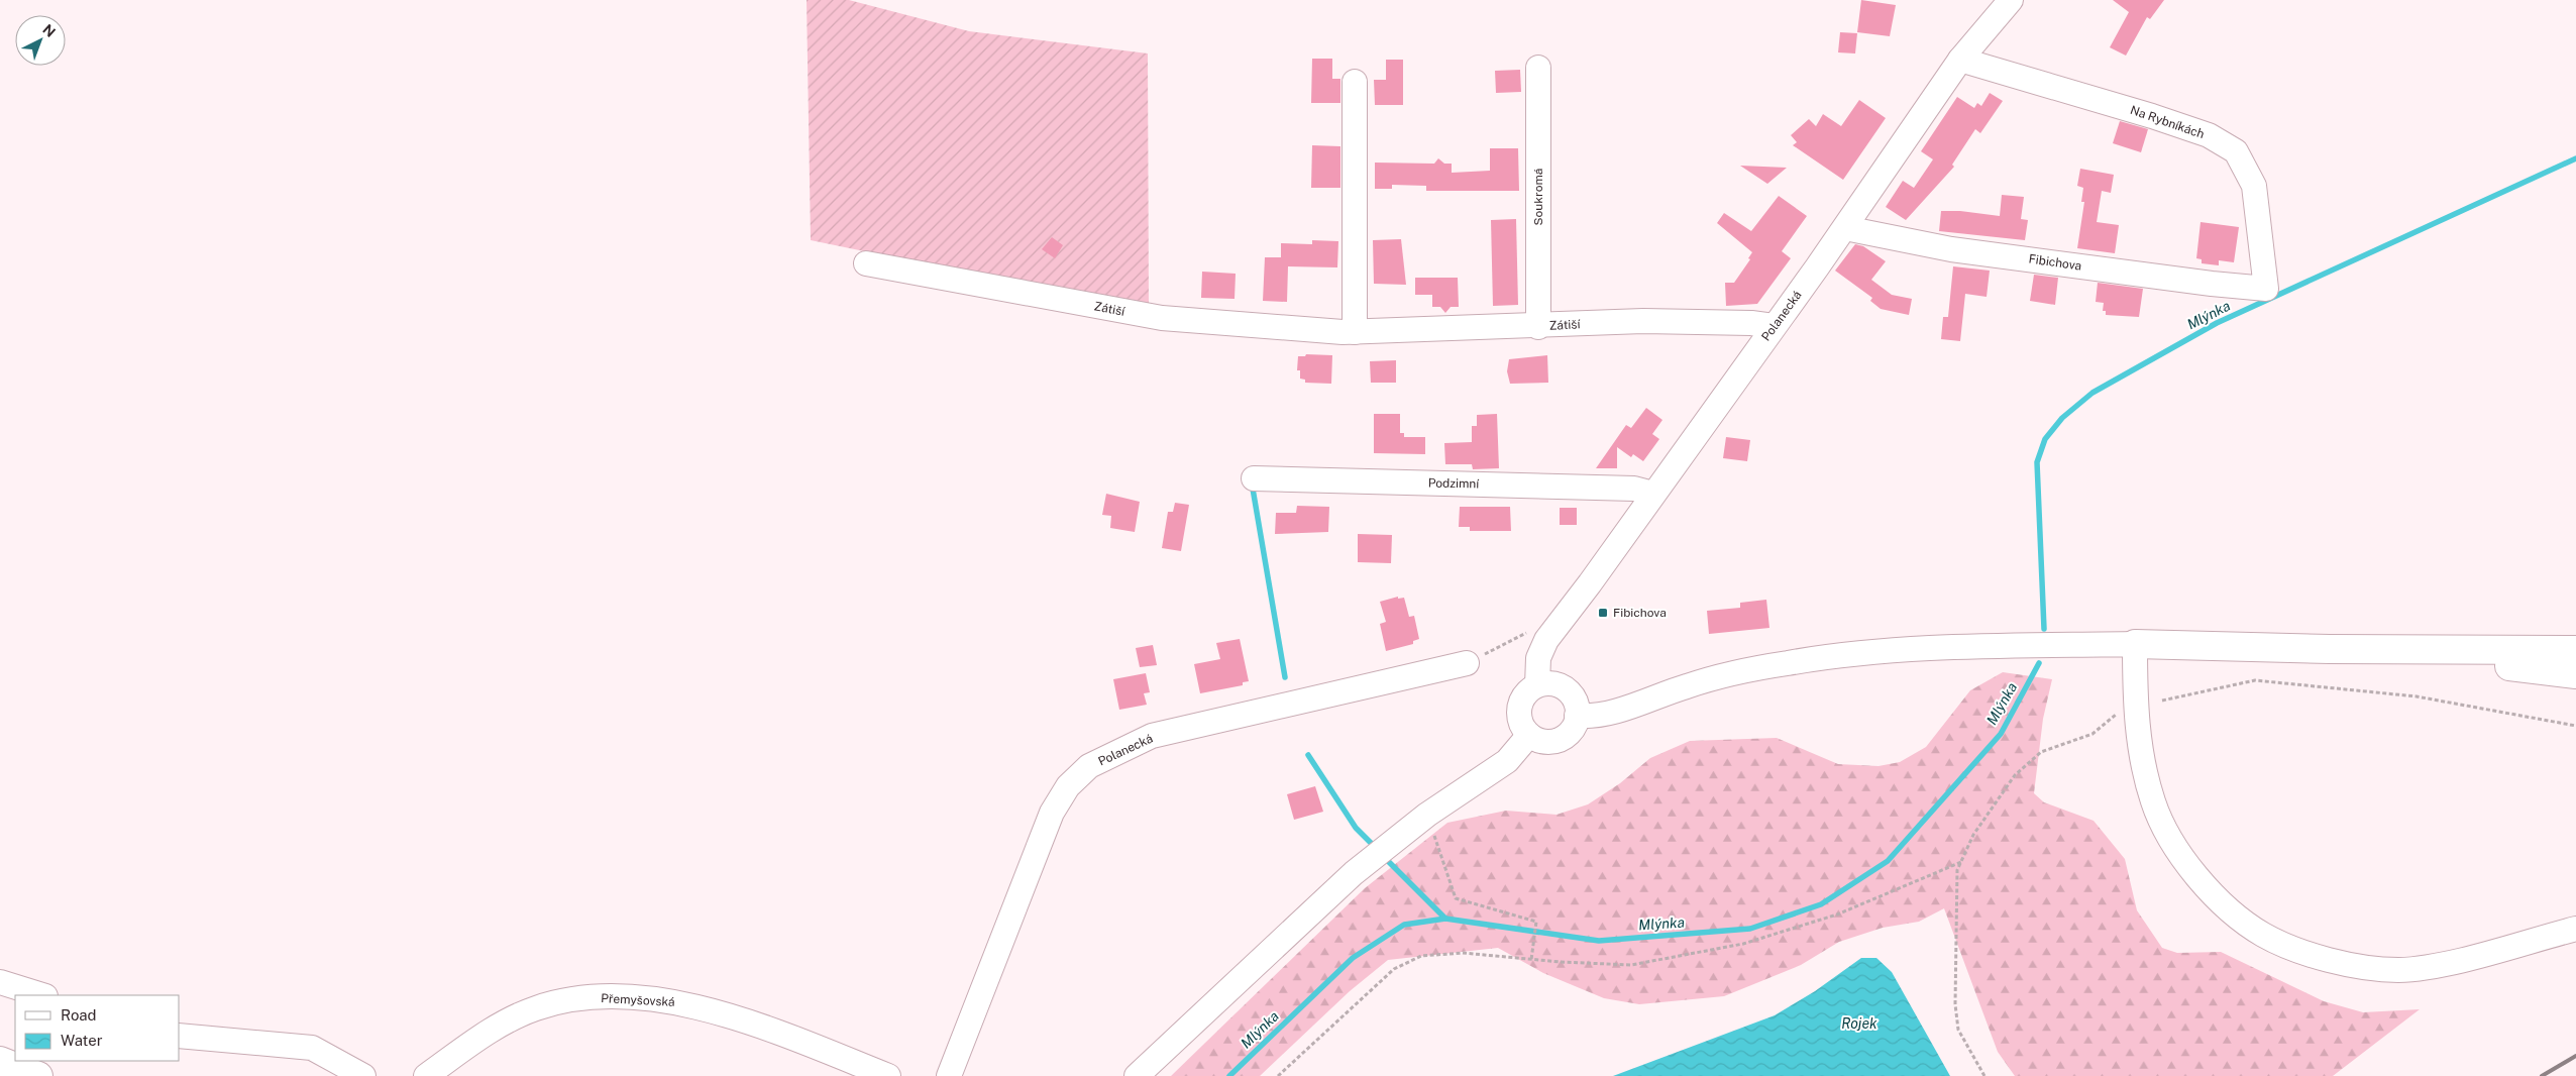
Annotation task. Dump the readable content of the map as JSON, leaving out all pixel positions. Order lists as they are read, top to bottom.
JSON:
{
  "streets": {
    "street": [
      "Na Rybníkách",
      "Soukromá",
      "Fibichova",
      "Zátiší",
      "Polanecká",
      "Podzimní",
      "Přemyšovská"
    ]
  },
  "crossings": [
    ["Na Rybníkách", "Fibichova"],
    ["Na Rybníkách", "Polanecká"],
    ["Soukromá", "Zátiší"],
    ["Fibichova", "Polanecká"],
    ["Zátiší", "Polanecká"],
    ["Polanecká", "Podzimní"]
  ],
  "water": ["Mlýnka", "Rojek"],
  "places": {
    "transit": ["Fibichova"]
  },
  "legend": ["Road", "Water"],
  "north": "top right"
}
